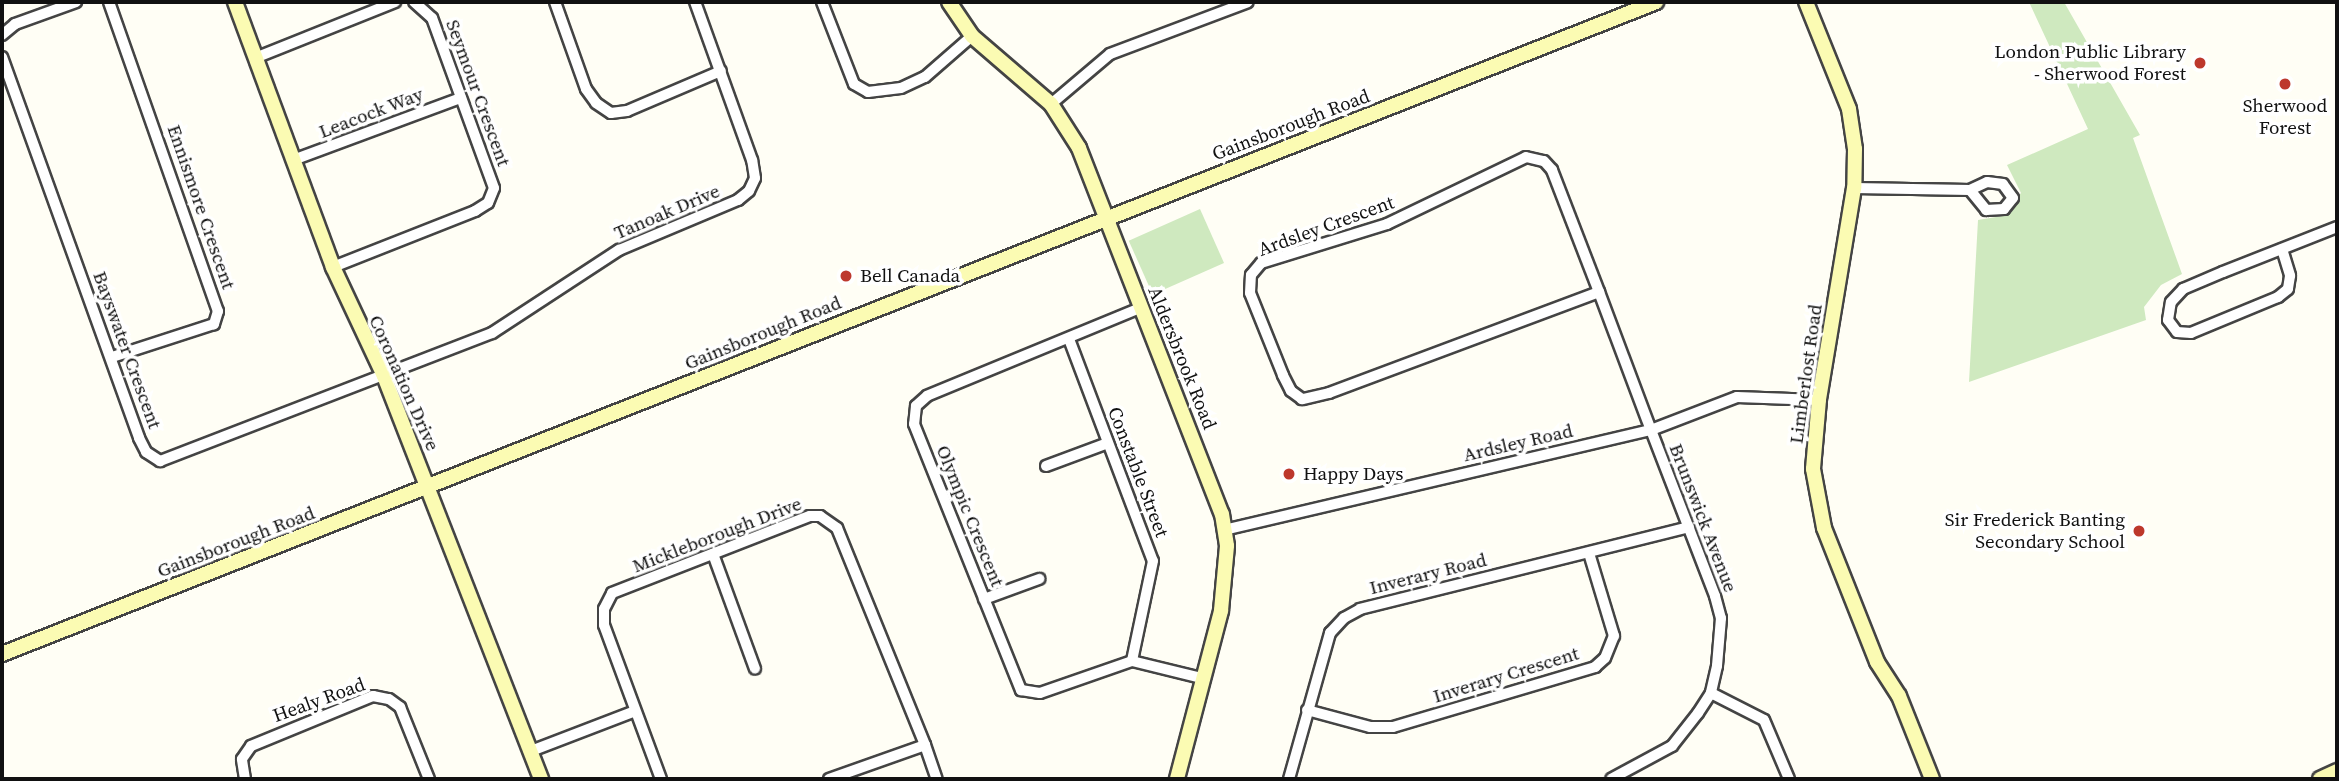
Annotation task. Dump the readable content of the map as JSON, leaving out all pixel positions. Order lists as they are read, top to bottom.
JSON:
{
  "streets": {
    "street": [
      "Seymour Crescent",
      "Leacock Way",
      "Gainsborough Road",
      "Ennismore Crescent",
      "Tanoak Drive",
      "Ardsley Crescent",
      "Bayswater Crescent",
      "Aldersbrook Road",
      "Limberlost Road",
      "Coronation Drive",
      "Ardsley Road",
      "Constable Street",
      "Olympic Crescent",
      "Brunswick Avenue",
      "Mickleborough Drive",
      "Inverary Road",
      "Inverary Crescent",
      "Healy Road"
    ]
  },
  "crossings": [
    ["Seymour Crescent", "Leacock Way"],
    ["Seymour Crescent", "Coronation Drive"],
    ["Leacock Way", "Coronation Drive"],
    ["Gainsborough Road", "Aldersbrook Road"],
    ["Gainsborough Road", "Coronation Drive"],
    ["Ennismore Crescent", "Bayswater Crescent"],
    ["Tanoak Drive", "Bayswater Crescent"],
    ["Tanoak Drive", "Coronation Drive"],
    ["Ardsley Crescent", "Ardsley Road"],
    ["Ardsley Crescent", "Brunswick Avenue"],
    ["Bayswater Crescent", "Coronation Drive"],
    ["Aldersbrook Road", "Ardsley Road"],
    ["Aldersbrook Road", "Olympic Crescent"],
    ["Limberlost Road", "Ardsley Road"],
    ["Ardsley Road", "Brunswick Avenue"],
    ["Constable Street", "Olympic Crescent"],
    ["Brunswick Avenue", "Inverary Road"],
    ["Inverary Road", "Inverary Crescent"]
  ],
  "places": [
    "London Public Library - Sherwood Forest",
    "Sherwood Forest",
    "Bell Canada",
    "Happy Days",
    "Sir Frederick Banting Secondary School"
  ]
}
